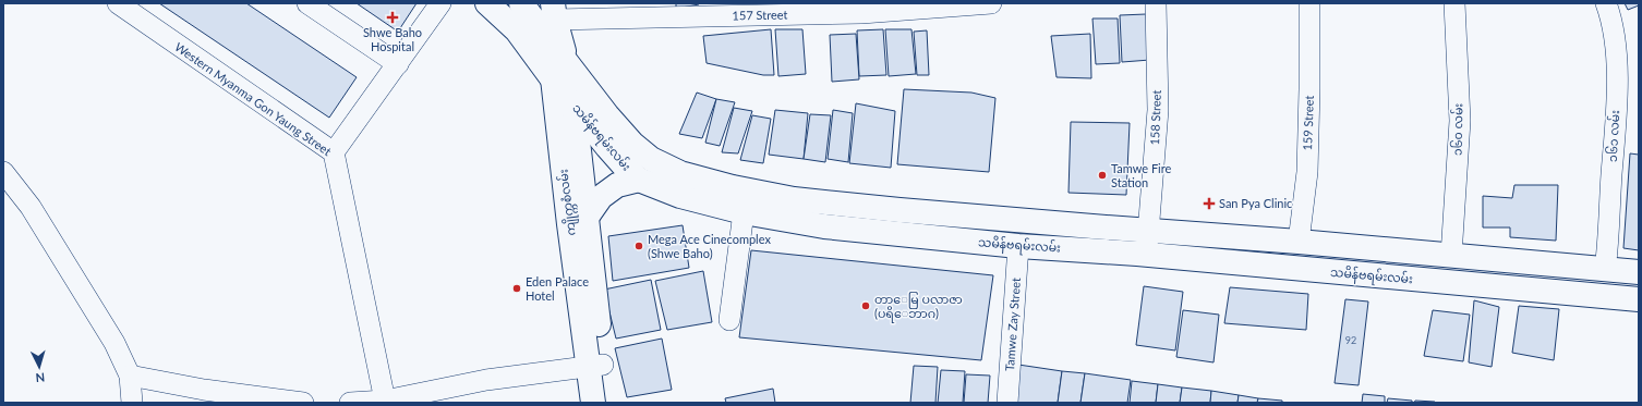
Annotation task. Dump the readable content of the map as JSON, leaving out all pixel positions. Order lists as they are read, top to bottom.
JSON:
{
  "streets": {
    "main road": ["သမိန်ဗရမ်းလမ်း", "ကျိုက္ကစံလမ်း"],
    "street": [
      "157 Street",
      "Western Myanma Gon Yaung Street",
      "158 Street",
      "159 Street",
      "၁၆၀ လမ်း",
      "၁၆၁ လမ်း",
      "Tamwe Zay Street"
    ]
  },
  "crossings": [
    ["157 Street", "ကျိုက္ကစံလမ်း"],
    ["158 Street", "သမိန်ဗရမ်းလမ်း"],
    ["159 Street", "သမိန်ဗရမ်းလမ်း"],
    ["၁၆၀ လမ်း", "သမိန်ဗရမ်းလမ်း"],
    ["၁၆၁ လမ်း", "သမိန်ဗရမ်းလမ်း"],
    ["သမိန်ဗရမ်းလမ်း", "ကျိုက္ကစံလမ်း"],
    ["သမိန်ဗရမ်းလမ်း", "Tamwe Zay Street"]
  ],
  "places": {
    "health": ["Shwe Baho Hospital", "San Pya Clinic"],
    "other": [
      "Tamwe Fire Station",
      "Mega Ace Cinecomplex (Shwe Baho)",
      "Eden Palace Hotel",
      "တာေမြ ပလာဇာ (ပရိေဘာဂ)"
    ]
  },
  "house_numbers": ["92"],
  "north": "bottom"
}
